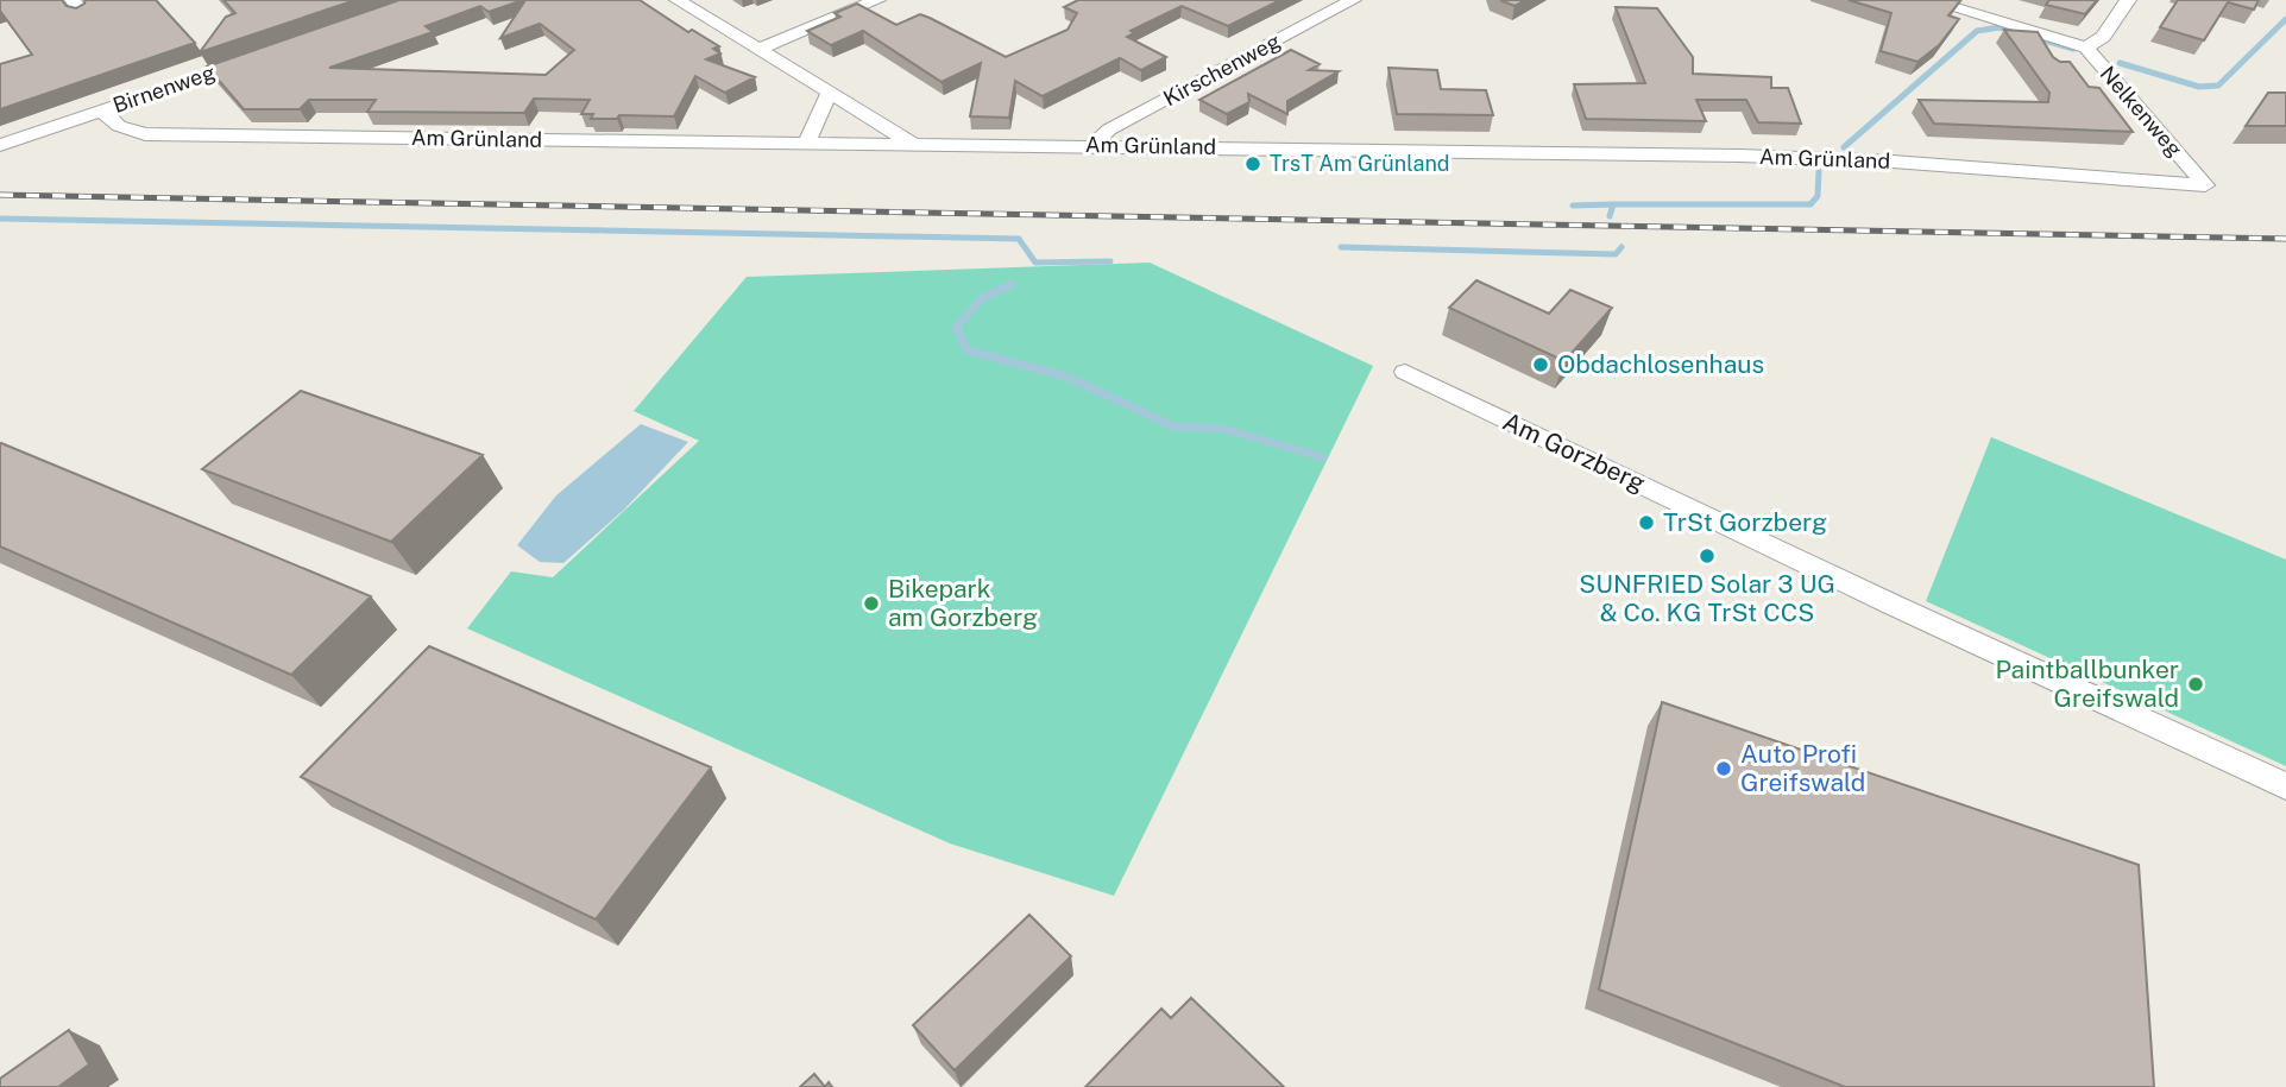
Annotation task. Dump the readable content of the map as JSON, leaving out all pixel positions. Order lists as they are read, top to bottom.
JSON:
{
  "streets": {
    "street": [
      "Kirschenweg",
      "Birnenweg",
      "Nelkenweg",
      "Am Grünland",
      "Am Gorzberg"
    ]
  },
  "crossings": [
    ["Kirschenweg", "Am Grünland"],
    ["Birnenweg", "Am Grünland"],
    ["Nelkenweg", "Am Grünland"]
  ],
  "places": [
    "TrsT Am Grünland",
    "Obdachlosenhaus",
    "TrSt Gorzberg",
    "SUNFRIED Solar 3 UG & Co. KG TrSt CCS",
    "Bikepark am Gorzberg",
    "Paintballbunker Greifswald",
    "Auto Profi Greifswald"
  ]
}
